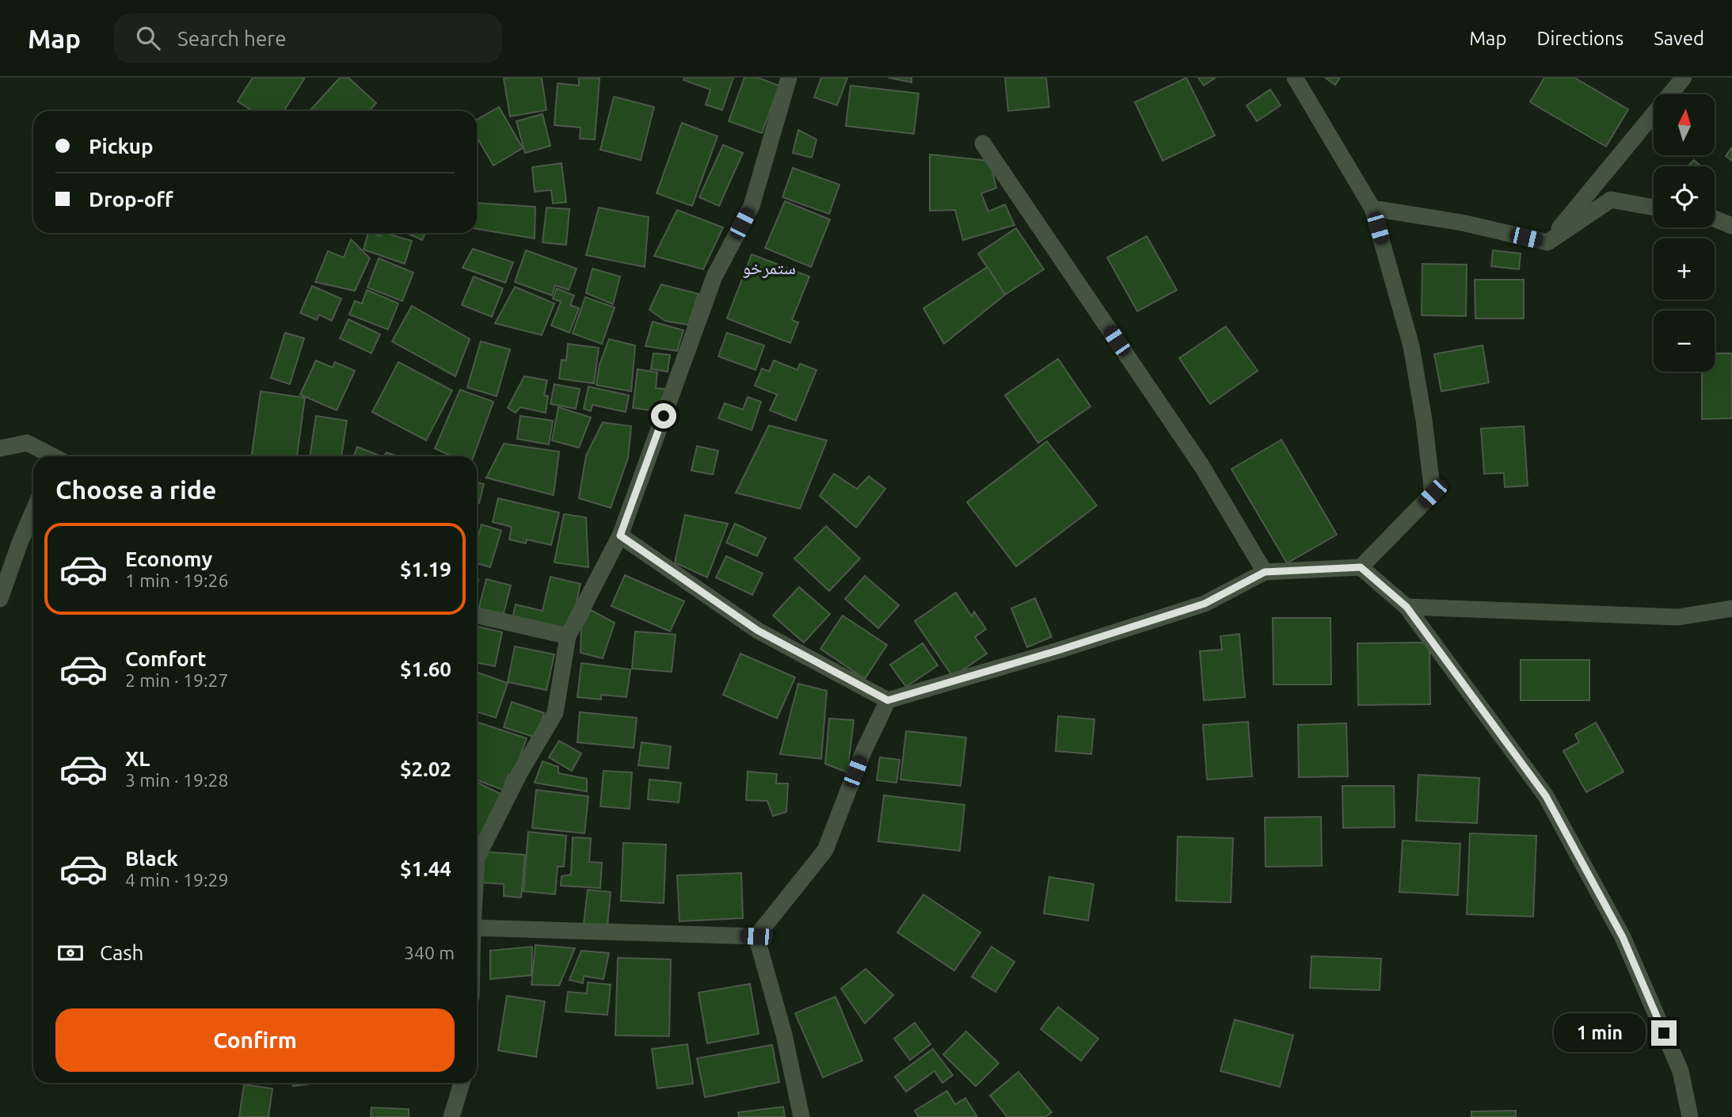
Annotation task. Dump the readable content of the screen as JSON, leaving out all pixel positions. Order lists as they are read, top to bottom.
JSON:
{
  "districts": ["ستمرخو"],
  "north": "top",
  "page": {
    "header": "Map",
    "search": "Search here",
    "nav": ["Map", "Directions", "Saved"],
    "map_buttons": ["+", "−"],
    "banner": ["Pickup", "Drop-off"],
    "heading": "Choose a ride",
    "list": [
      {
        "name": "Economy",
        "note": "1 min · 19:26",
        "value": "$1.19"
      },
      {
        "name": "Comfort",
        "note": "2 min · 19:27",
        "value": "$1.60"
      },
      {
        "name": "XL",
        "note": "3 min · 19:28",
        "value": "$2.02"
      },
      {
        "name": "Black",
        "note": "4 min · 19:29",
        "value": "$1.44"
      }
    ],
    "pay": ["Cash", "340 m"],
    "buttons": "Confirm",
    "bubble": "1 min"
  }
}
